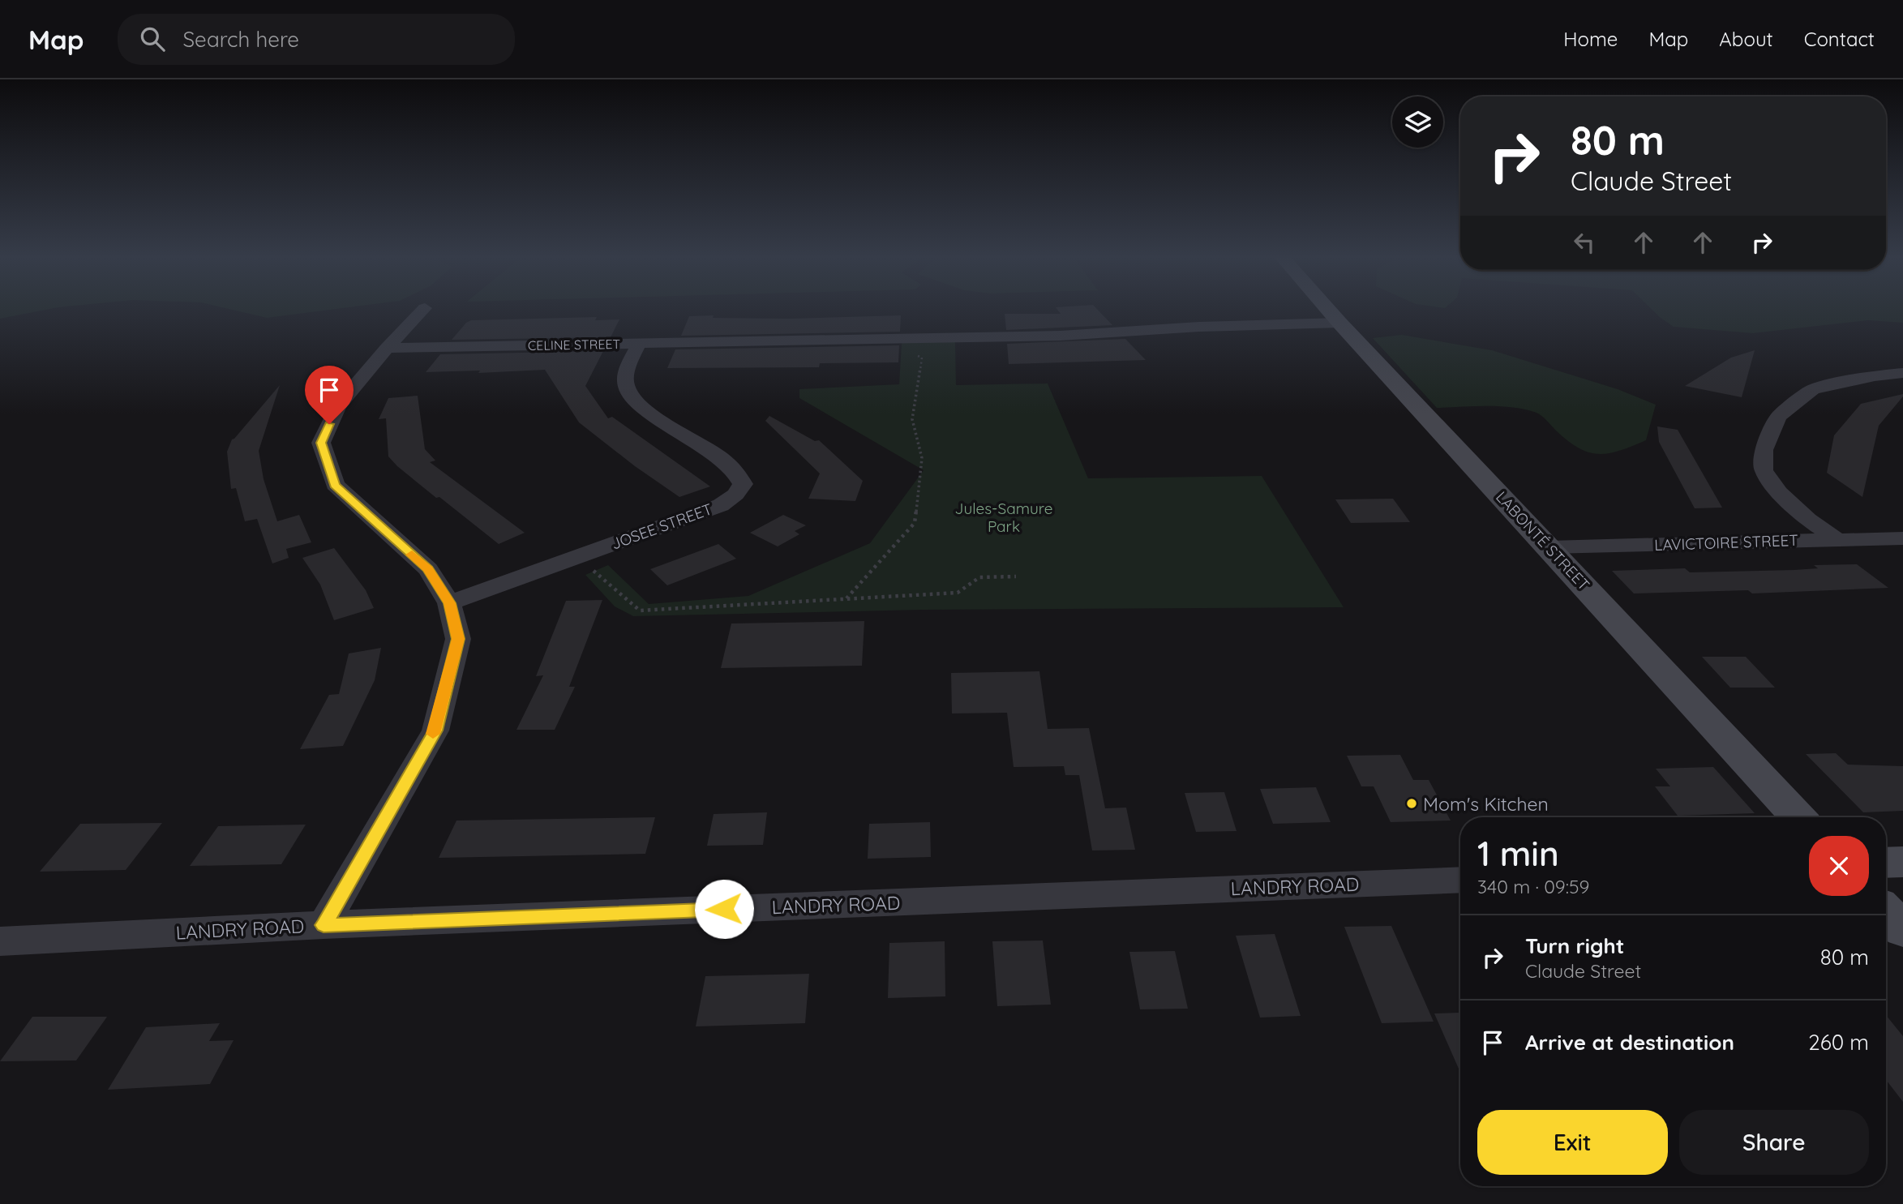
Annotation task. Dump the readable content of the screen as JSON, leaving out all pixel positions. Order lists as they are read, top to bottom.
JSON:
{
  "streets": {
    "street": [
      "CELINE STREET",
      "JOSEE STREET",
      "LABONTÉ STREET",
      "LAVICTOIRE STREET",
      "LANDRY ROAD"
    ]
  },
  "crossings": [
    ["CELINE STREET", "JOSEE STREET"],
    ["CELINE STREET", "LABONTÉ STREET"],
    ["LABONTÉ STREET", "LAVICTOIRE STREET"]
  ],
  "parks": ["Jules-Samure Park"],
  "places": ["Mom's Kitchen"],
  "page": {
    "header": "Map",
    "search": "Search here",
    "nav": [
      "Home",
      "Map",
      "About",
      "Contact"
    ],
    "turn": ["80 m", "Claude Street"],
    "heading": ["1 min", "340 m · 09:59"],
    "list": [
      {
        "name": "Turn right",
        "note": "Claude Street",
        "value": "80 m"
      },
      {
        "name": "Arrive at destination",
        "value": "260 m"
      }
    ],
    "buttons": ["Exit", "Share"]
  }
}
